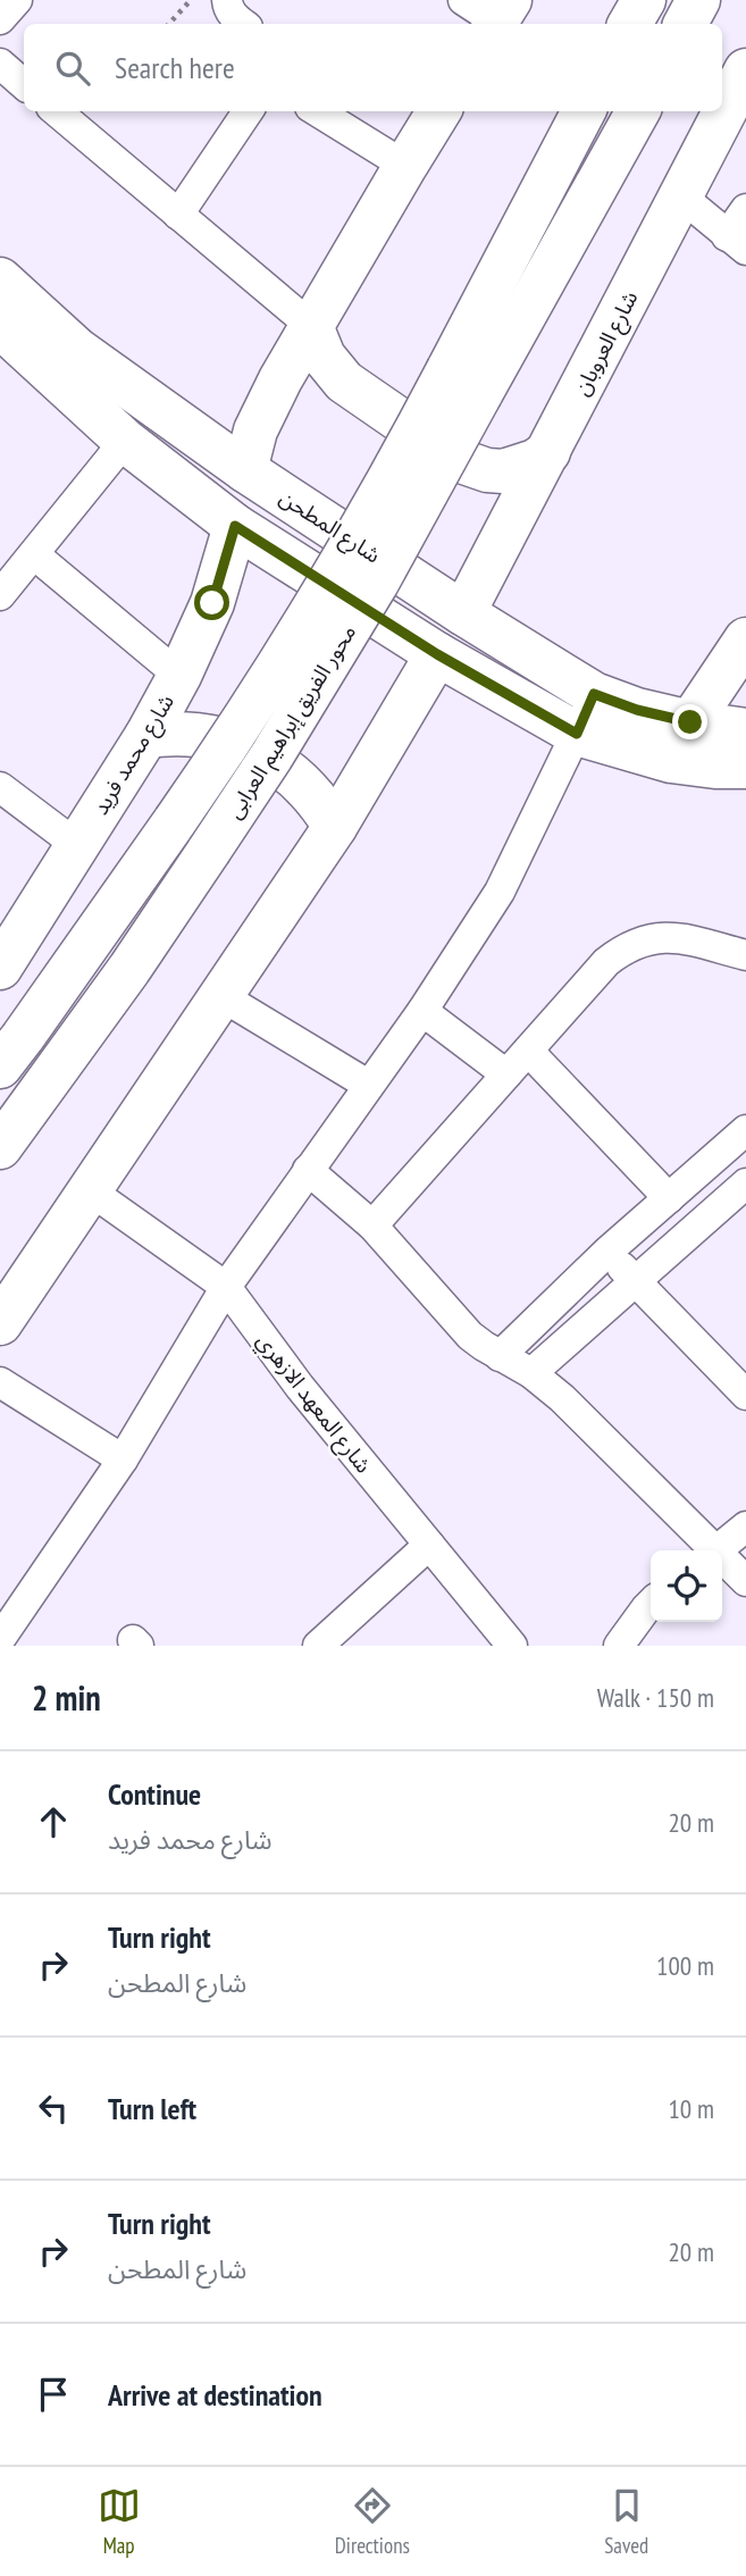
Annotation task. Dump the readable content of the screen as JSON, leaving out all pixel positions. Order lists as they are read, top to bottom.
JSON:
{
  "streets": {
    "street": [
      "شارع العروبان",
      "شارع المطحن",
      "محور الفريق إبراهيم العرابى",
      "شارع محمد فريد",
      "شارع المعهد الازهري"
    ]
  },
  "crossings": [
    ["شارع العروبان", "شارع المطحن"]
  ],
  "page": {
    "search": "Search here",
    "heading": ["2 min", "Walk · 150 m"],
    "list": [
      ["Continue", "شارع محمد فريد", "20 m"],
      ["Turn right", "شارع المطحن", "100 m"],
      ["Turn left", "10 m"],
      ["Turn right", "شارع المطحن", "20 m"],
      "Arrive at destination"
    ],
    "nav": ["Map", "Directions", "Saved"]
  }
}
